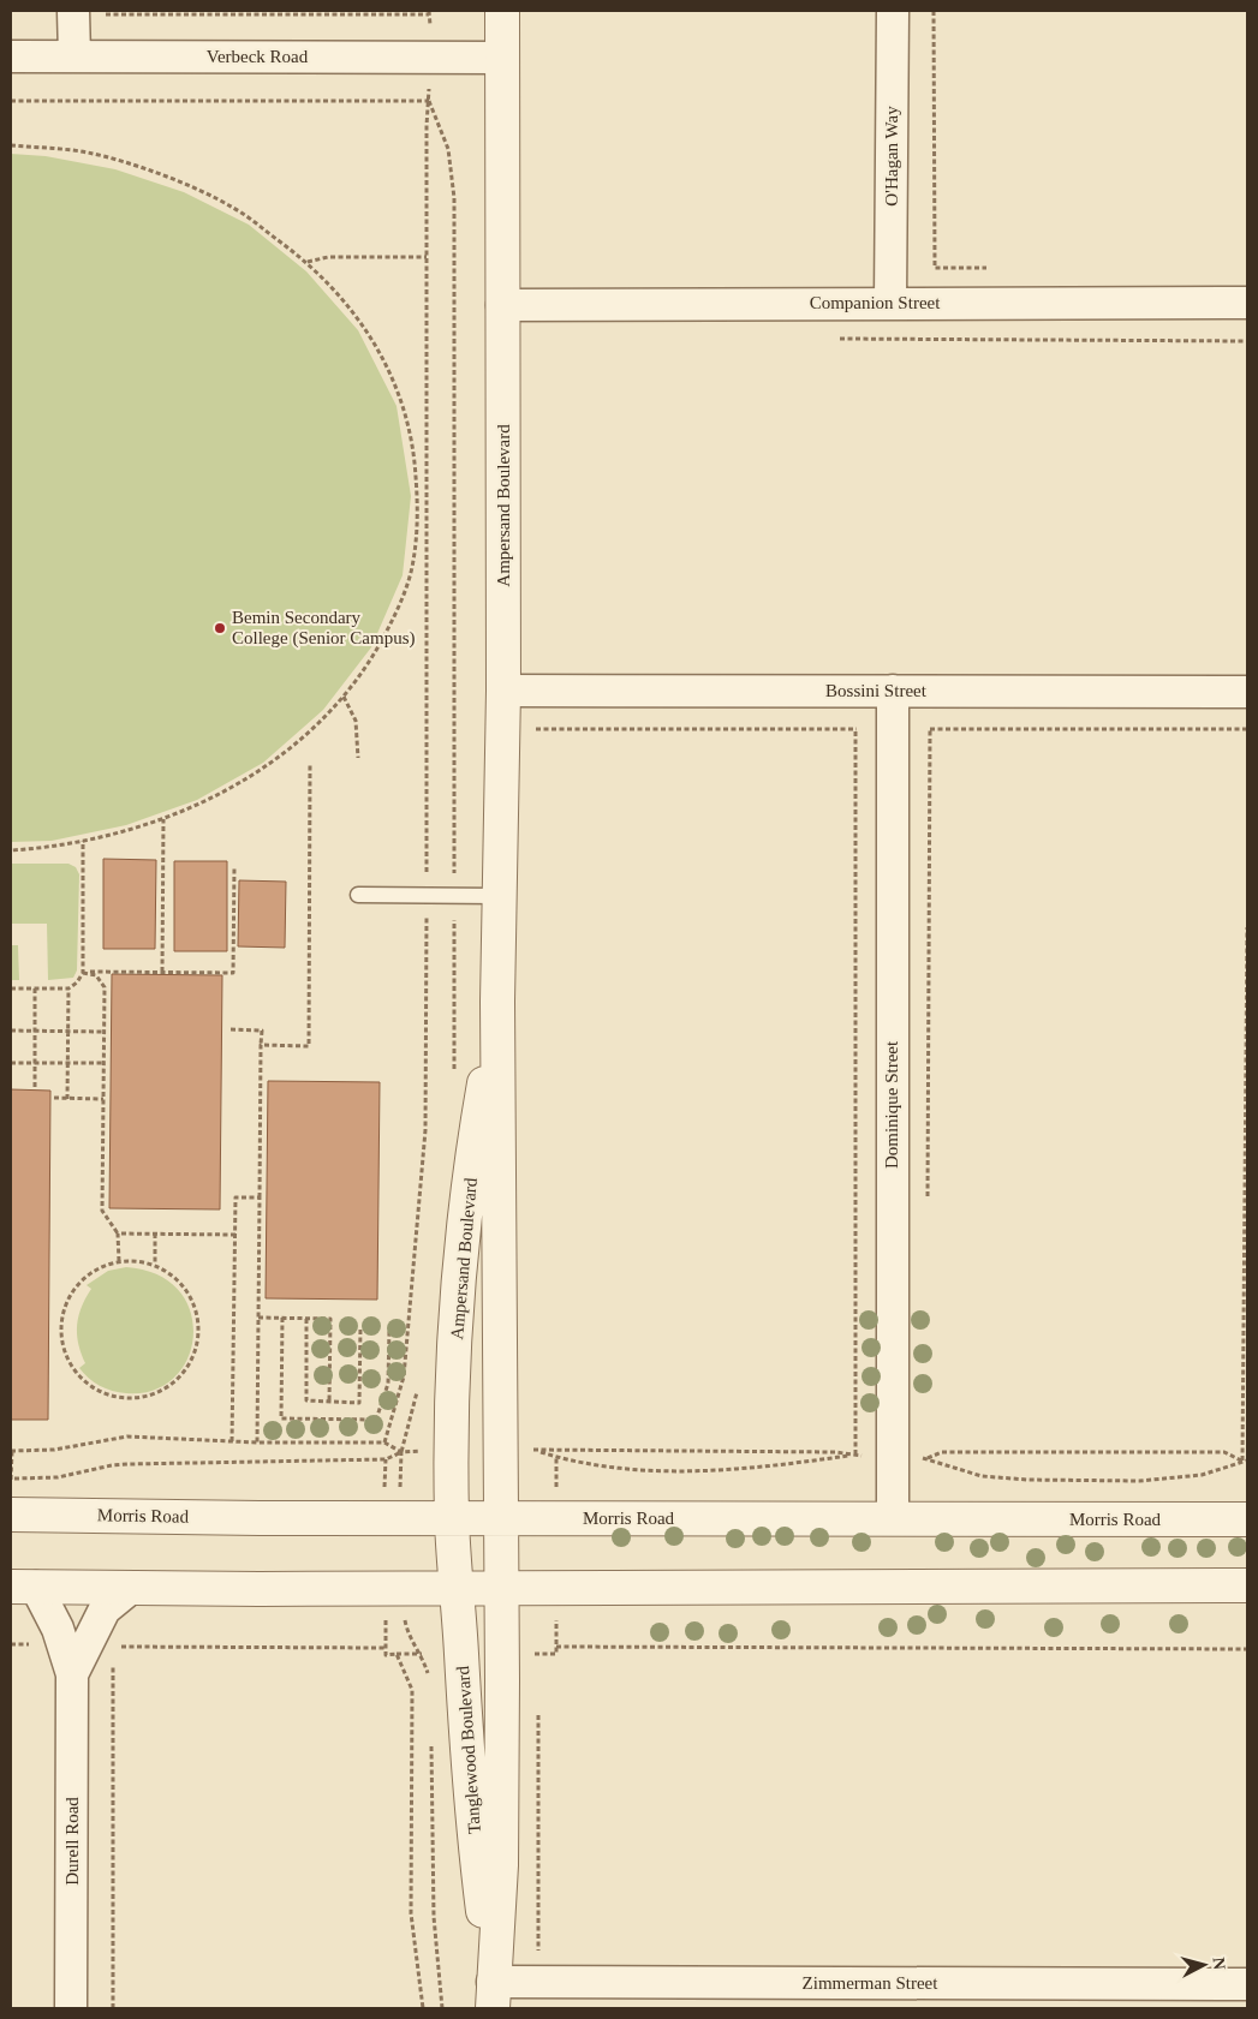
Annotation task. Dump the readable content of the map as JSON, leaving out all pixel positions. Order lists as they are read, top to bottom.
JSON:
{
  "streets": {
    "street": [
      "Verbeck Road",
      "O'Hagan Way",
      "Companion Street",
      "Ampersand Boulevard",
      "Bossini Street",
      "Dominique Street",
      "Morris Road",
      "Tanglewood Boulevard",
      "Durell Road",
      "Zimmerman Street"
    ]
  },
  "crossings": [
    ["Verbeck Road", "Ampersand Boulevard"],
    ["O'Hagan Way", "Companion Street"],
    ["Companion Street", "Ampersand Boulevard"],
    ["Ampersand Boulevard", "Bossini Street"],
    ["Ampersand Boulevard", "Morris Road"],
    ["Ampersand Boulevard", "Tanglewood Boulevard"],
    ["Bossini Street", "Dominique Street"],
    ["Dominique Street", "Morris Road"],
    ["Morris Road", "Tanglewood Boulevard"],
    ["Tanglewood Boulevard", "Zimmerman Street"]
  ],
  "places": ["Bemin Secondary College (Senior Campus)"],
  "north": "right"
}
